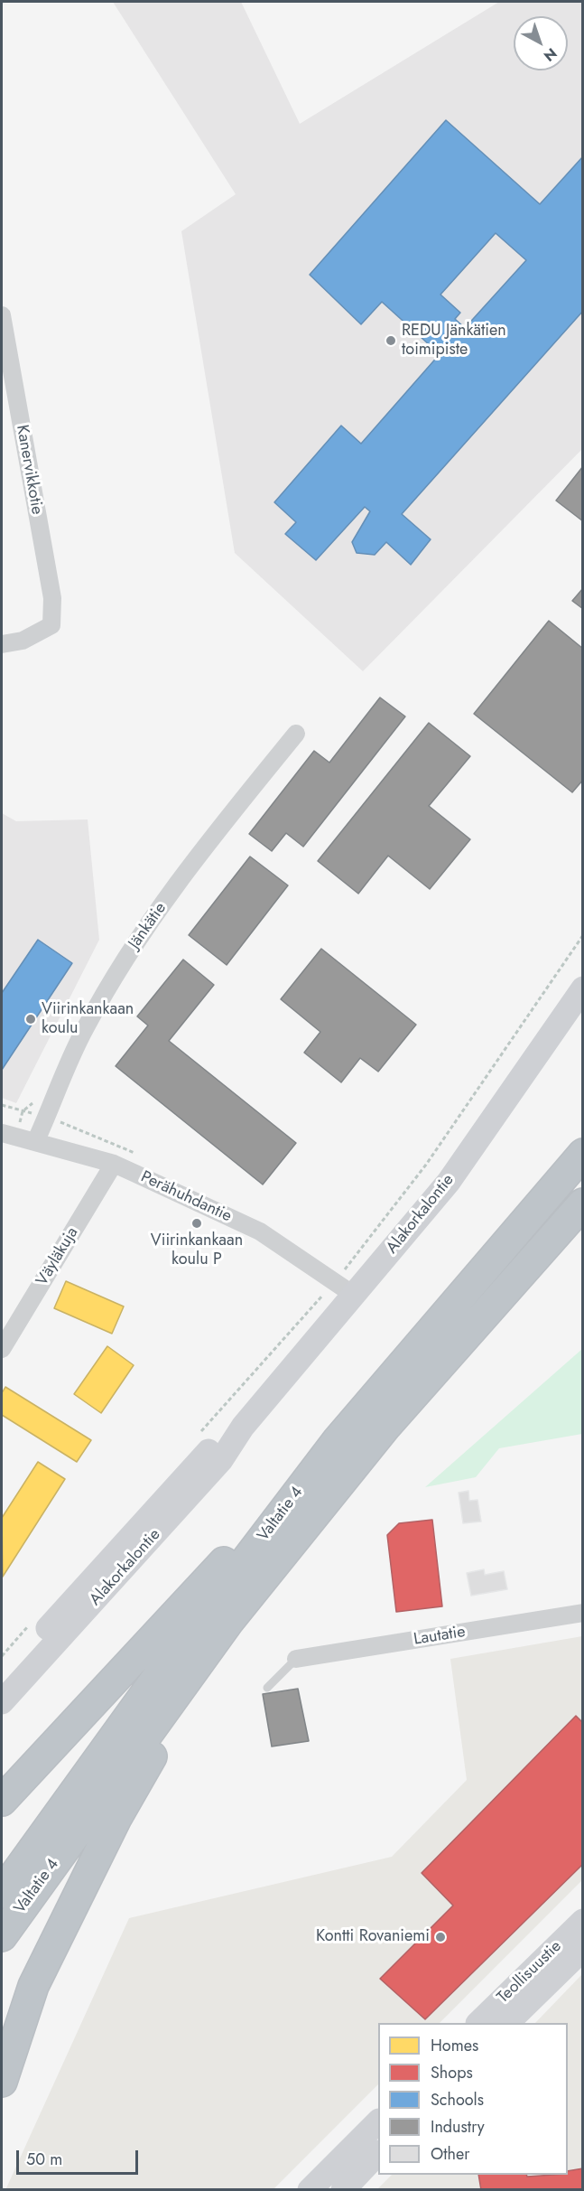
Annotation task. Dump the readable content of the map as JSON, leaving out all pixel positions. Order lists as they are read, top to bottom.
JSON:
{
  "streets": {
    "highway": ["Valtatie 4"],
    "street": [
      "Kanervikkotie",
      "Jänkätie",
      "Perähuhdantie",
      "Alakorkalontie",
      "Väyläkuja",
      "Lautatie",
      "Teollisuustie"
    ]
  },
  "crossings": [
    ["Jänkätie", "Perähuhdantie"],
    ["Perähuhdantie", "Alakorkalontie"],
    ["Perähuhdantie", "Väyläkuja"]
  ],
  "places": [
    "REDU Jänkätien toimipiste",
    "Viirinkankaan koulu",
    "Viirinkankaan koulu P",
    "Kontti Rovaniemi"
  ],
  "legend": [
    "Homes",
    "Shops",
    "Schools",
    "Industry",
    "Other"
  ],
  "scale_bar": "50 m",
  "north": "bottom right"
}
